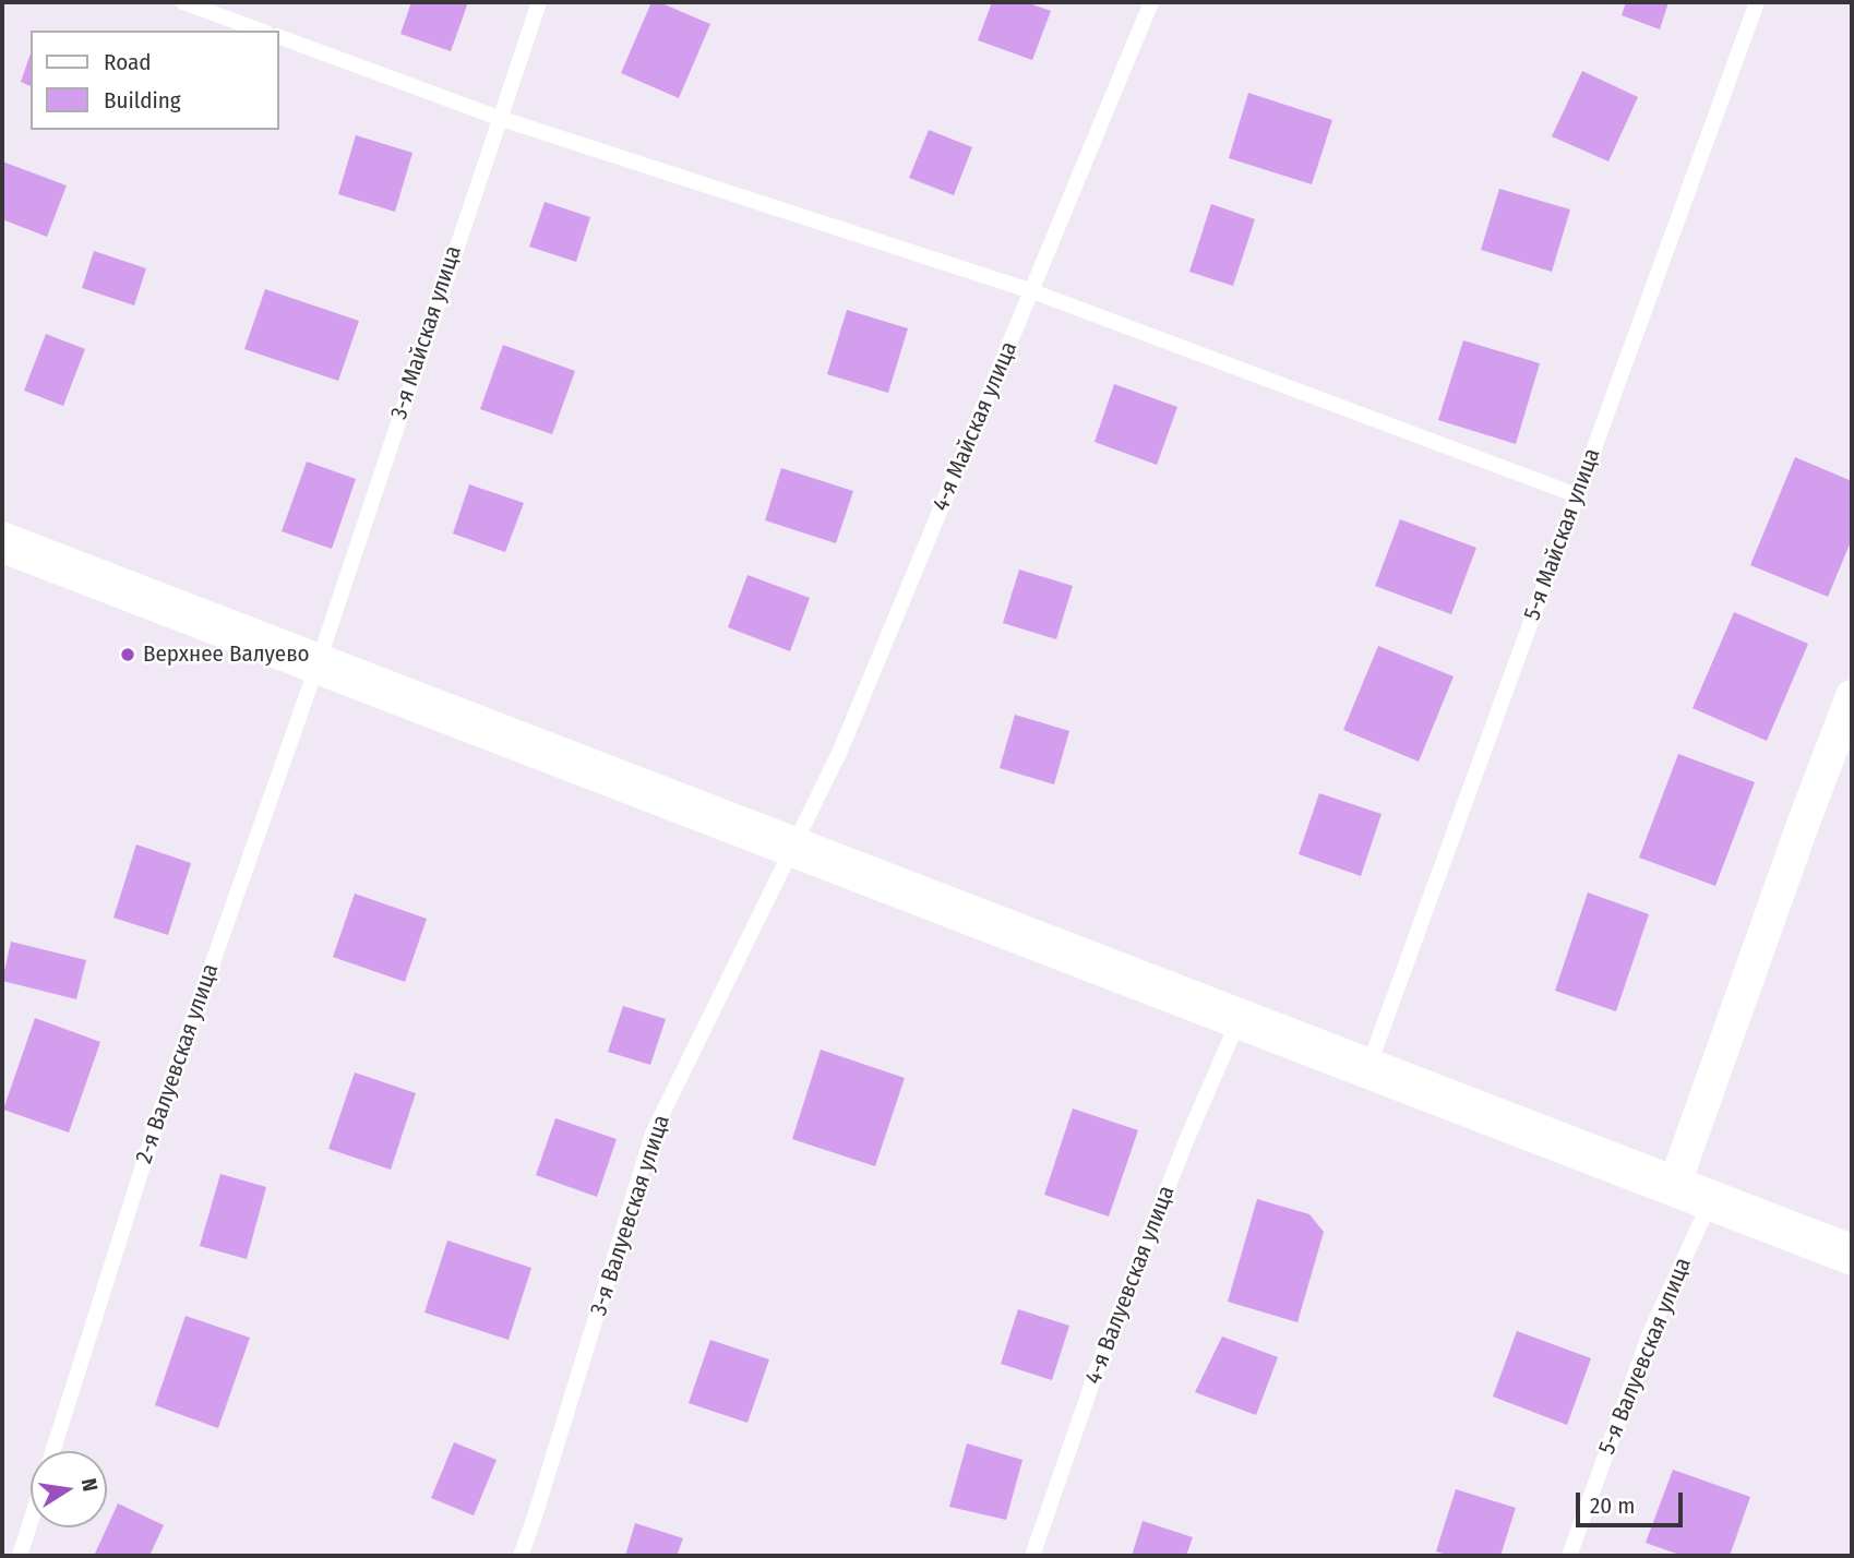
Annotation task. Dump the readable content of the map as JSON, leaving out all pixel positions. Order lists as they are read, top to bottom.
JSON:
{
  "streets": {
    "lane": [
      "3-я Майская улица",
      "4-я Майская улица",
      "5-я Майская улица",
      "2-я Валуевская улица",
      "3-я Валуевская улица",
      "4-я Валуевская улица",
      "5-я Валуевская улица"
    ]
  },
  "crossings": [
    ["3-я Майская улица", "2-я Валуевская улица"],
    ["4-я Майская улица", "3-я Валуевская улица"]
  ],
  "places": ["Верхнее Валуево"],
  "legend": ["Road", "Building"],
  "scale_bar": "20 m",
  "north": "right"
}
